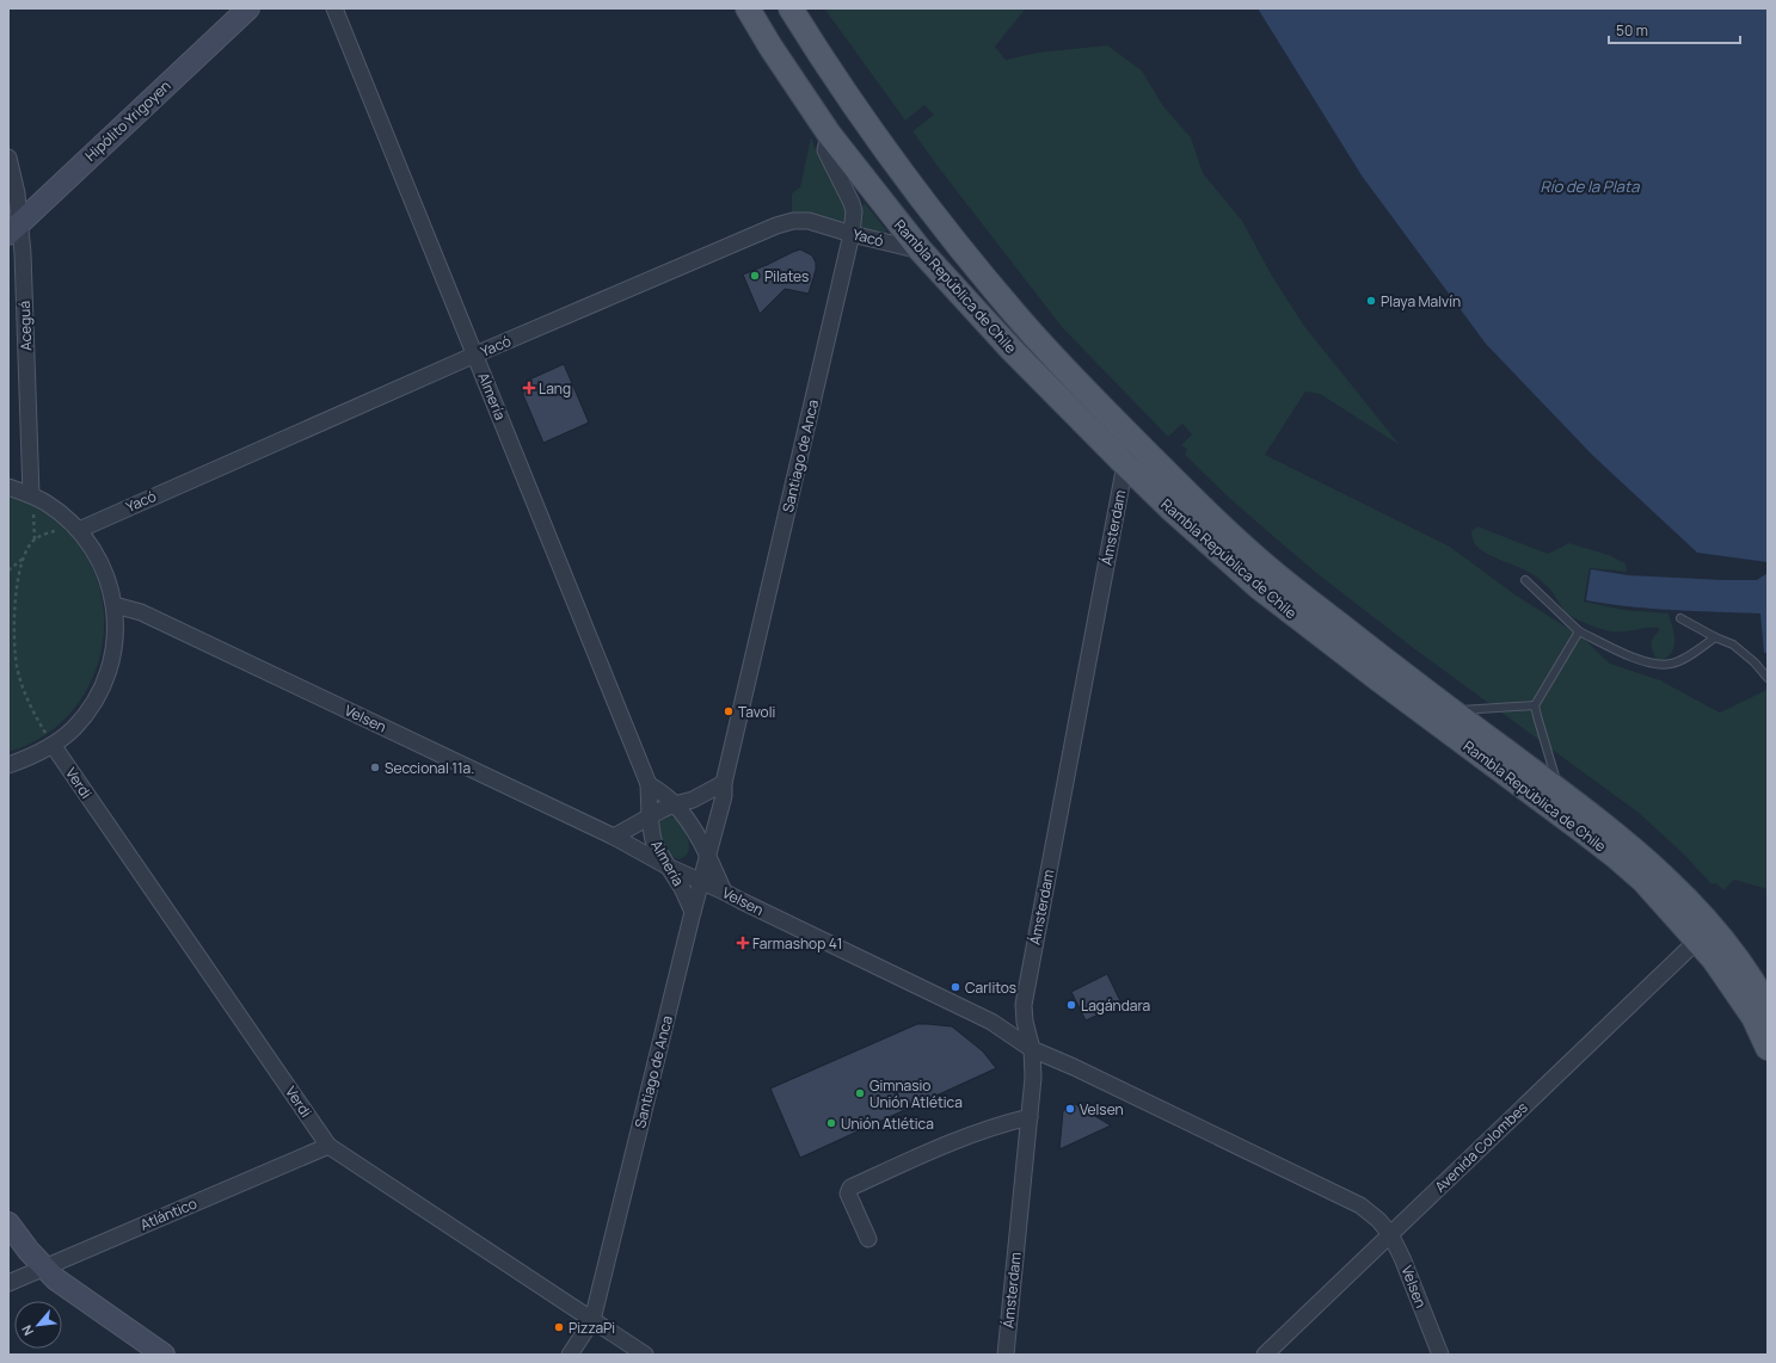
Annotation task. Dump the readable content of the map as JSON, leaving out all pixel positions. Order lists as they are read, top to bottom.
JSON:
{
  "streets": {
    "main road": ["Rambla República de Chile"],
    "street": [
      "Hipólito Yrigoyen",
      "Yacó",
      "Aceguá",
      "Almería",
      "Santiago de Anca",
      "Ámsterdam",
      "Velsen",
      "Verdi",
      "Avenida Colombes",
      "Atlántico"
    ]
  },
  "crossings": [
    ["Hipólito Yrigoyen", "Aceguá"],
    ["Yacó", "Rambla República de Chile"],
    ["Yacó", "Almería"],
    ["Yacó", "Santiago de Anca"],
    ["Rambla República de Chile", "Santiago de Anca"],
    ["Rambla República de Chile", "Ámsterdam"],
    ["Rambla República de Chile", "Avenida Colombes"],
    ["Almería", "Santiago de Anca"],
    ["Almería", "Velsen"],
    ["Santiago de Anca", "Velsen"],
    ["Santiago de Anca", "Verdi"],
    ["Ámsterdam", "Velsen"],
    ["Velsen", "Avenida Colombes"],
    ["Verdi", "Atlántico"]
  ],
  "water": ["Río de la Plata"],
  "places": {
    "other": [
      "Pilates",
      "Playa Malvín",
      "Tavoli",
      "Seccional 11a.",
      "Carlitos",
      "Lagándara",
      "Gimnasio Unión Atlética",
      "Velsen",
      "Unión Atlética",
      "PizzaPi"
    ],
    "health": ["Lang", "Farmashop 41"]
  },
  "scale_bar": "50 m",
  "north": "bottom left"
}
